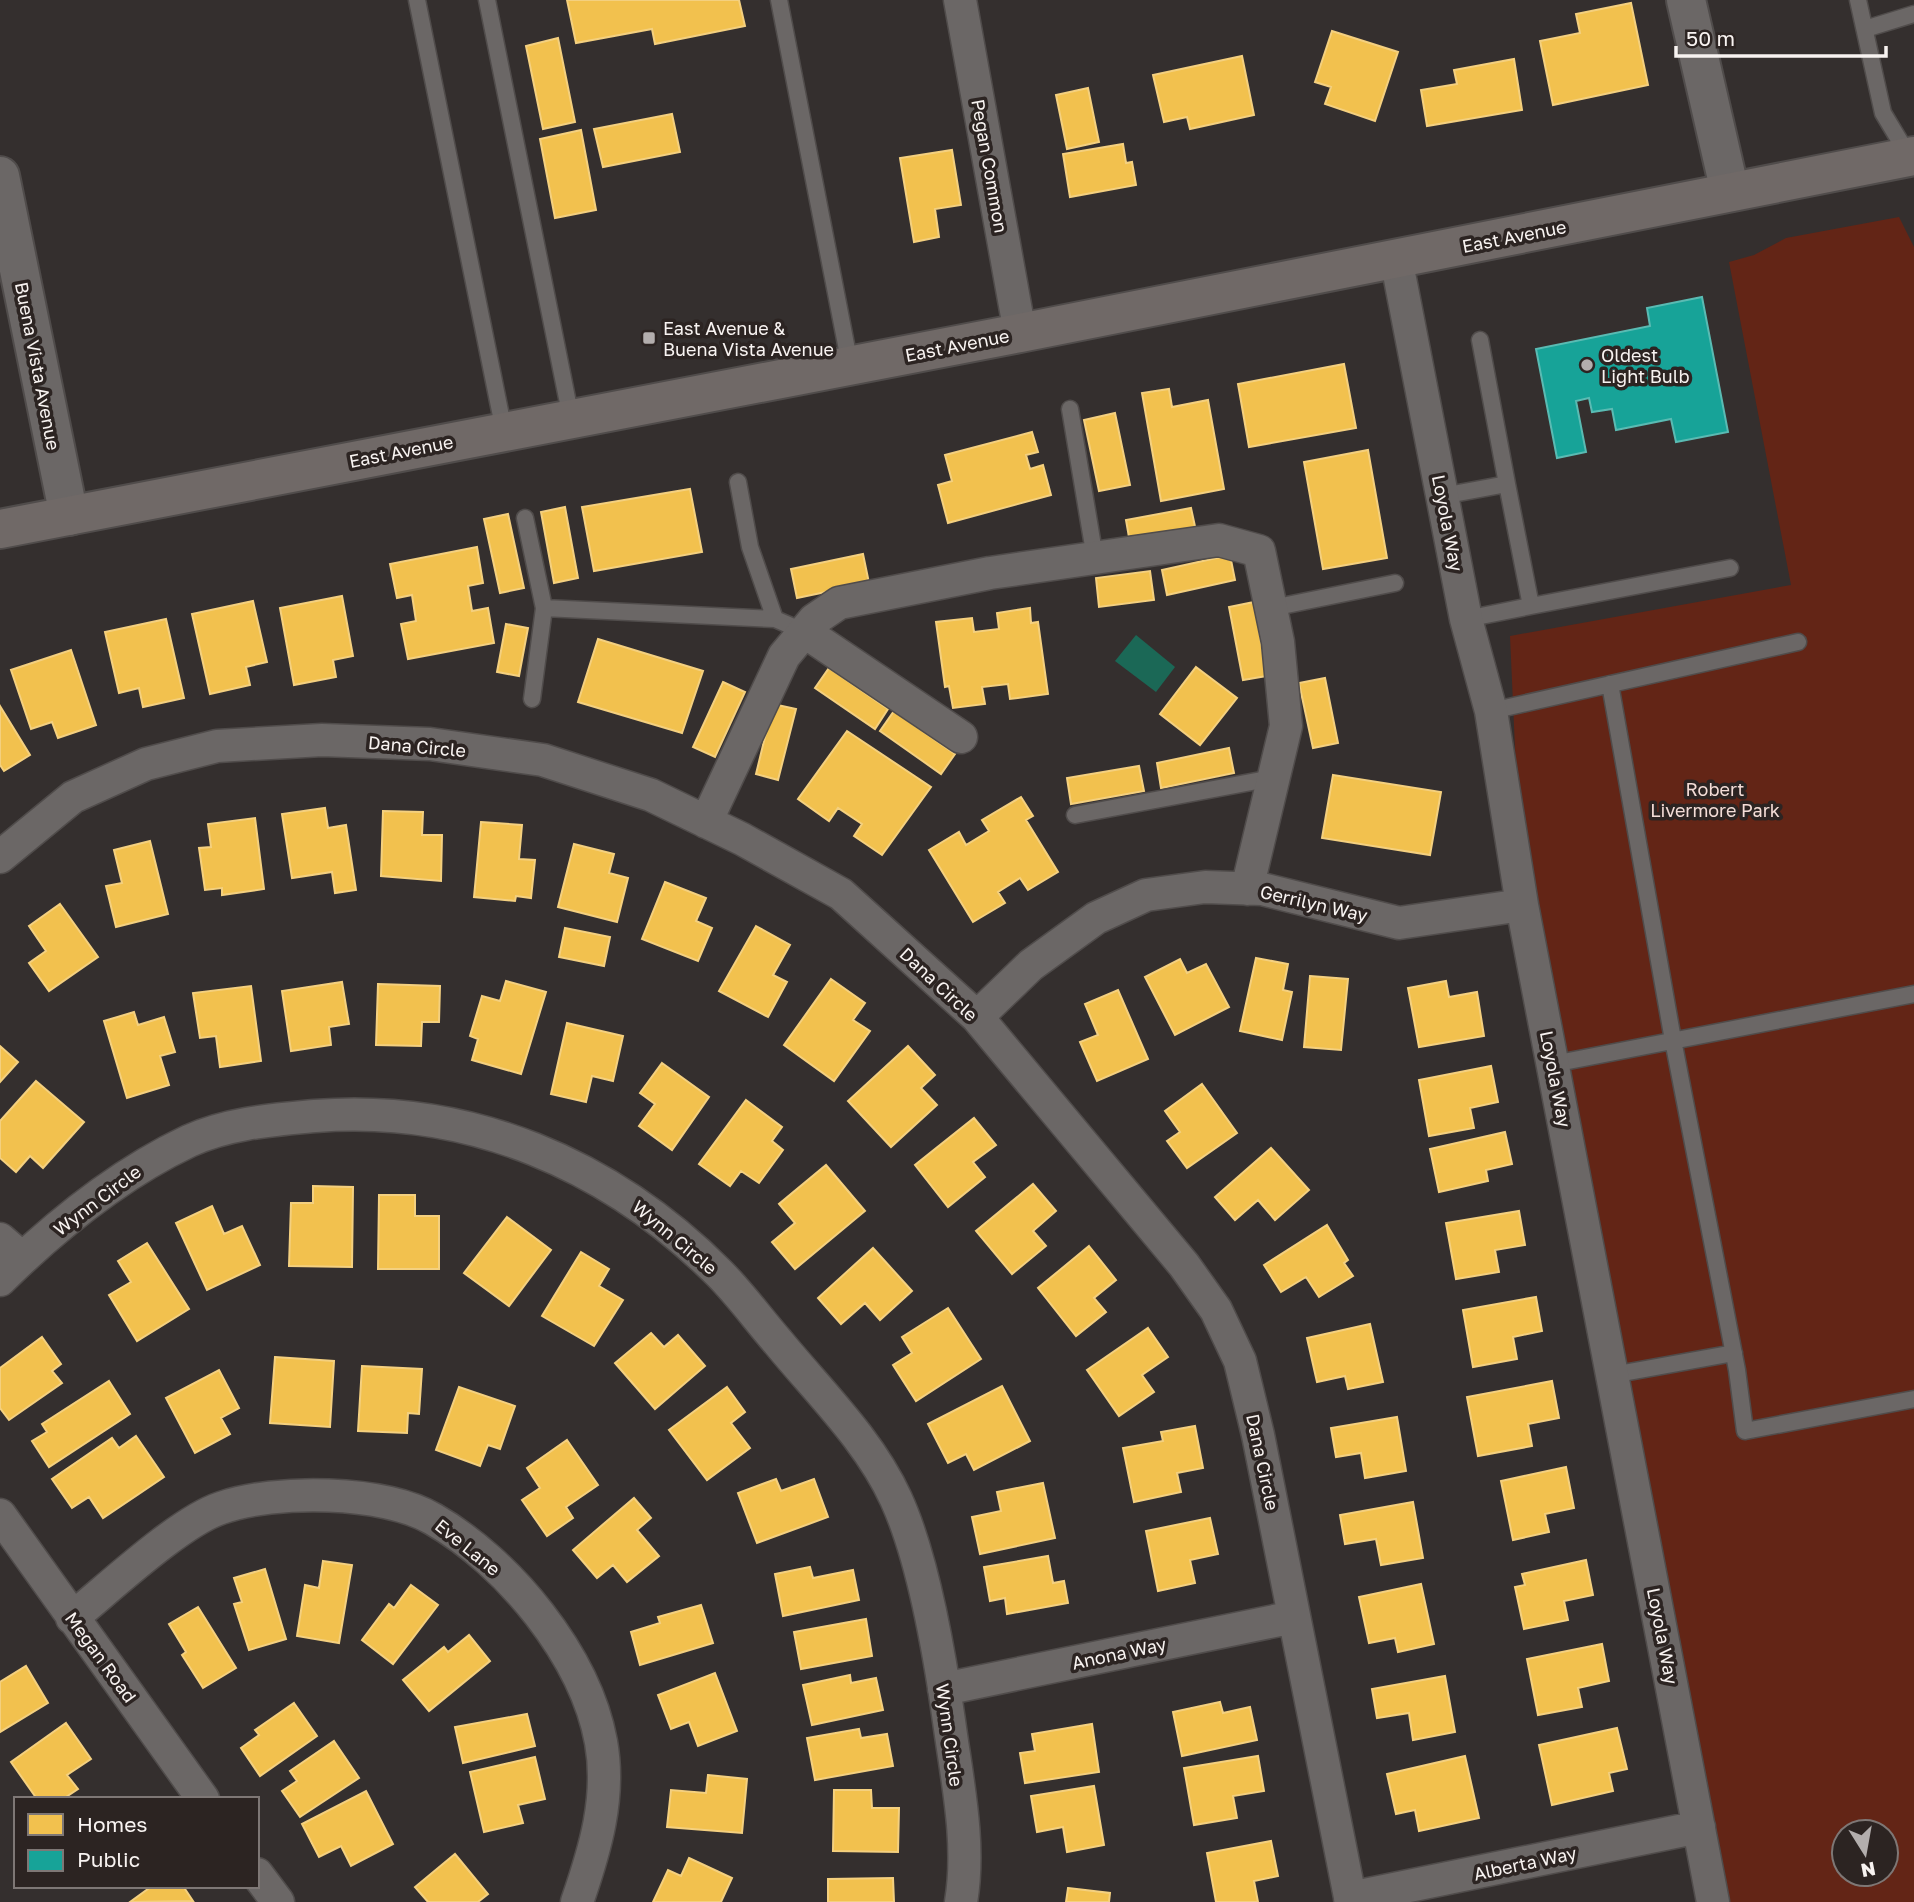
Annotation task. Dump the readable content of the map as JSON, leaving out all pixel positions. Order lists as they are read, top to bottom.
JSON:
{
  "streets": {
    "main road": ["East Avenue"],
    "street": [
      "Pegan Common",
      "Buena Vista Avenue",
      "Loyola Way",
      "Dana Circle",
      "Gerrilyn Way",
      "Wynn Circle",
      "Eve Lane",
      "Anona Way",
      "Megan Road",
      "Alberta Way"
    ]
  },
  "crossings": [
    ["Pegan Common", "East Avenue"],
    ["East Avenue", "Buena Vista Avenue"],
    ["East Avenue", "Loyola Way"],
    ["Loyola Way", "Gerrilyn Way"],
    ["Loyola Way", "Alberta Way"],
    ["Dana Circle", "Gerrilyn Way"],
    ["Dana Circle", "Anona Way"],
    ["Dana Circle", "Alberta Way"],
    ["Wynn Circle", "Anona Way"],
    ["Eve Lane", "Megan Road"]
  ],
  "parks": ["Robert Livermore Park"],
  "places": {
    "transit": ["East Avenue & Buena Vista Avenue"],
    "other": ["Oldest Light Bulb"]
  },
  "legend": ["Homes", "Public"],
  "scale_bar": "50 m",
  "north": "bottom"
}
